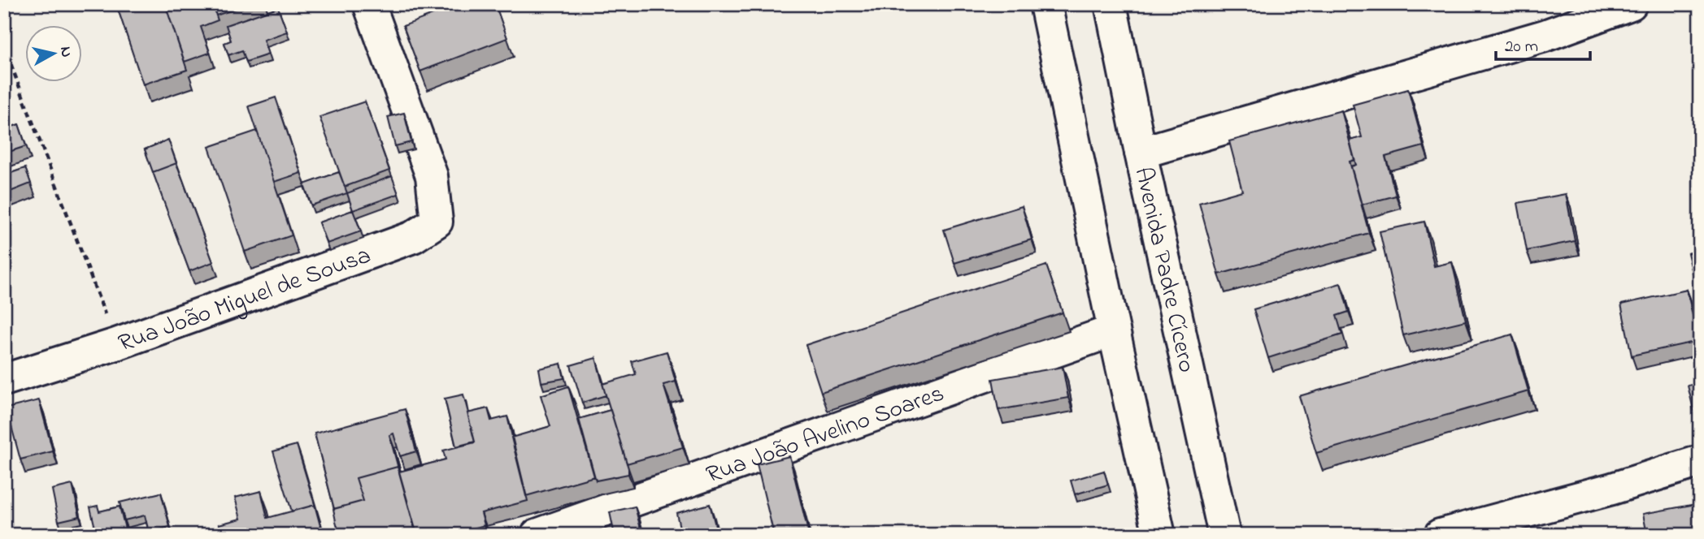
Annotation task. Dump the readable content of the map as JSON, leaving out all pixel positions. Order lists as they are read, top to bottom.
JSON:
{
  "streets": {
    "main road": ["Avenida Padre Cícero", "Rua João Miguel de Sousa", "Rua João Avelino Soares"]
  },
  "scale_bar": "20 m",
  "north": "right"
}
